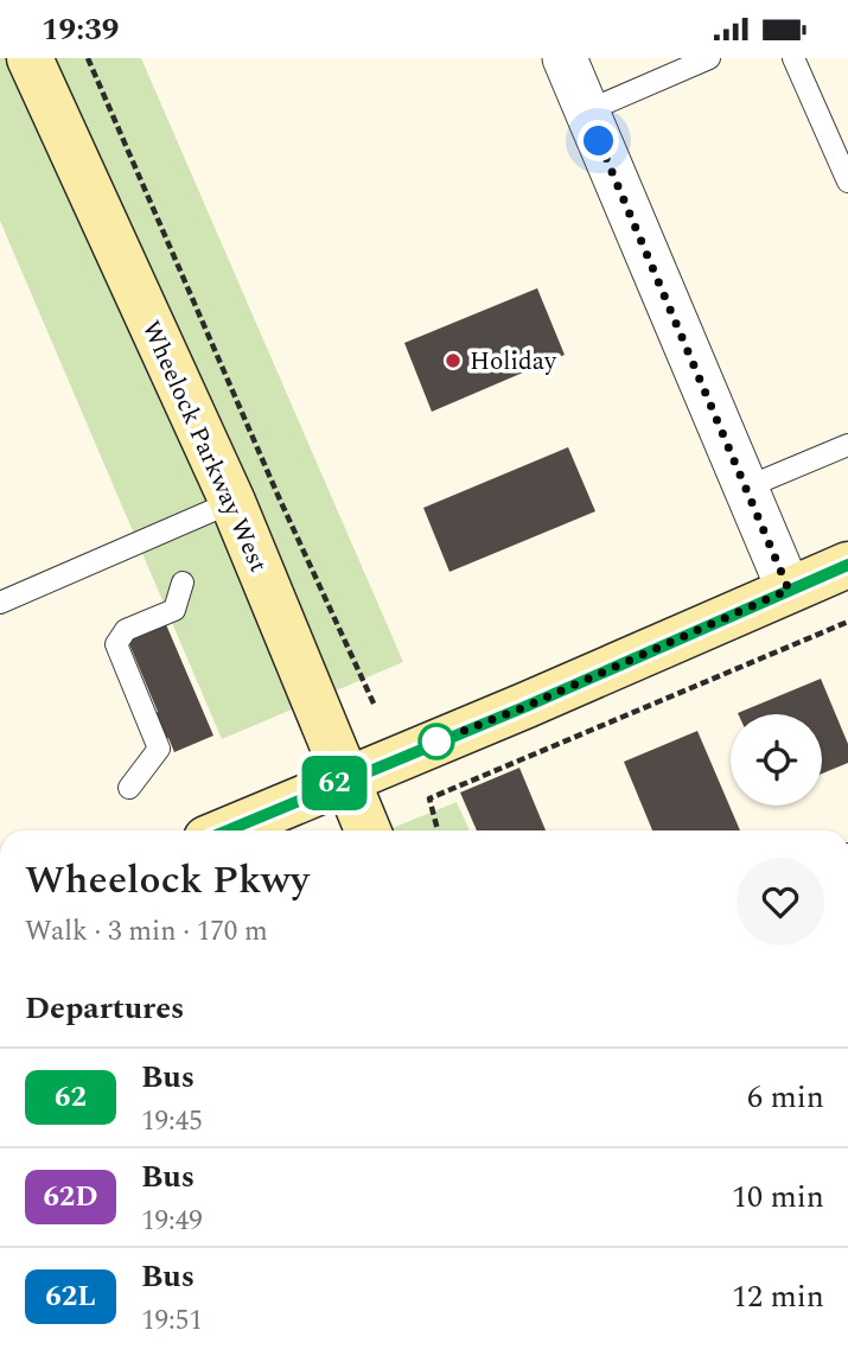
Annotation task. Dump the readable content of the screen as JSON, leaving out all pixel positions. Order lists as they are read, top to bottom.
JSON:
{
  "streets": {
    "street": ["Wheelock Parkway West"]
  },
  "places": ["Holiday"],
  "lines": ["bus line 62"],
  "page": {
    "status": "19:39",
    "on_map": "62",
    "heading": [
      ["Wheelock Pkwy", "Walk · 3 min · 170 m"],
      "Departures"
    ],
    "list": [
      {
        "mark": "62",
        "name": "Bus",
        "note": "19:45",
        "value": "6 min"
      },
      {
        "mark": "62D",
        "name": "Bus",
        "note": "19:49",
        "value": "10 min"
      },
      {
        "mark": "62L",
        "name": "Bus",
        "note": "19:51",
        "value": "12 min"
      }
    ]
  }
}
